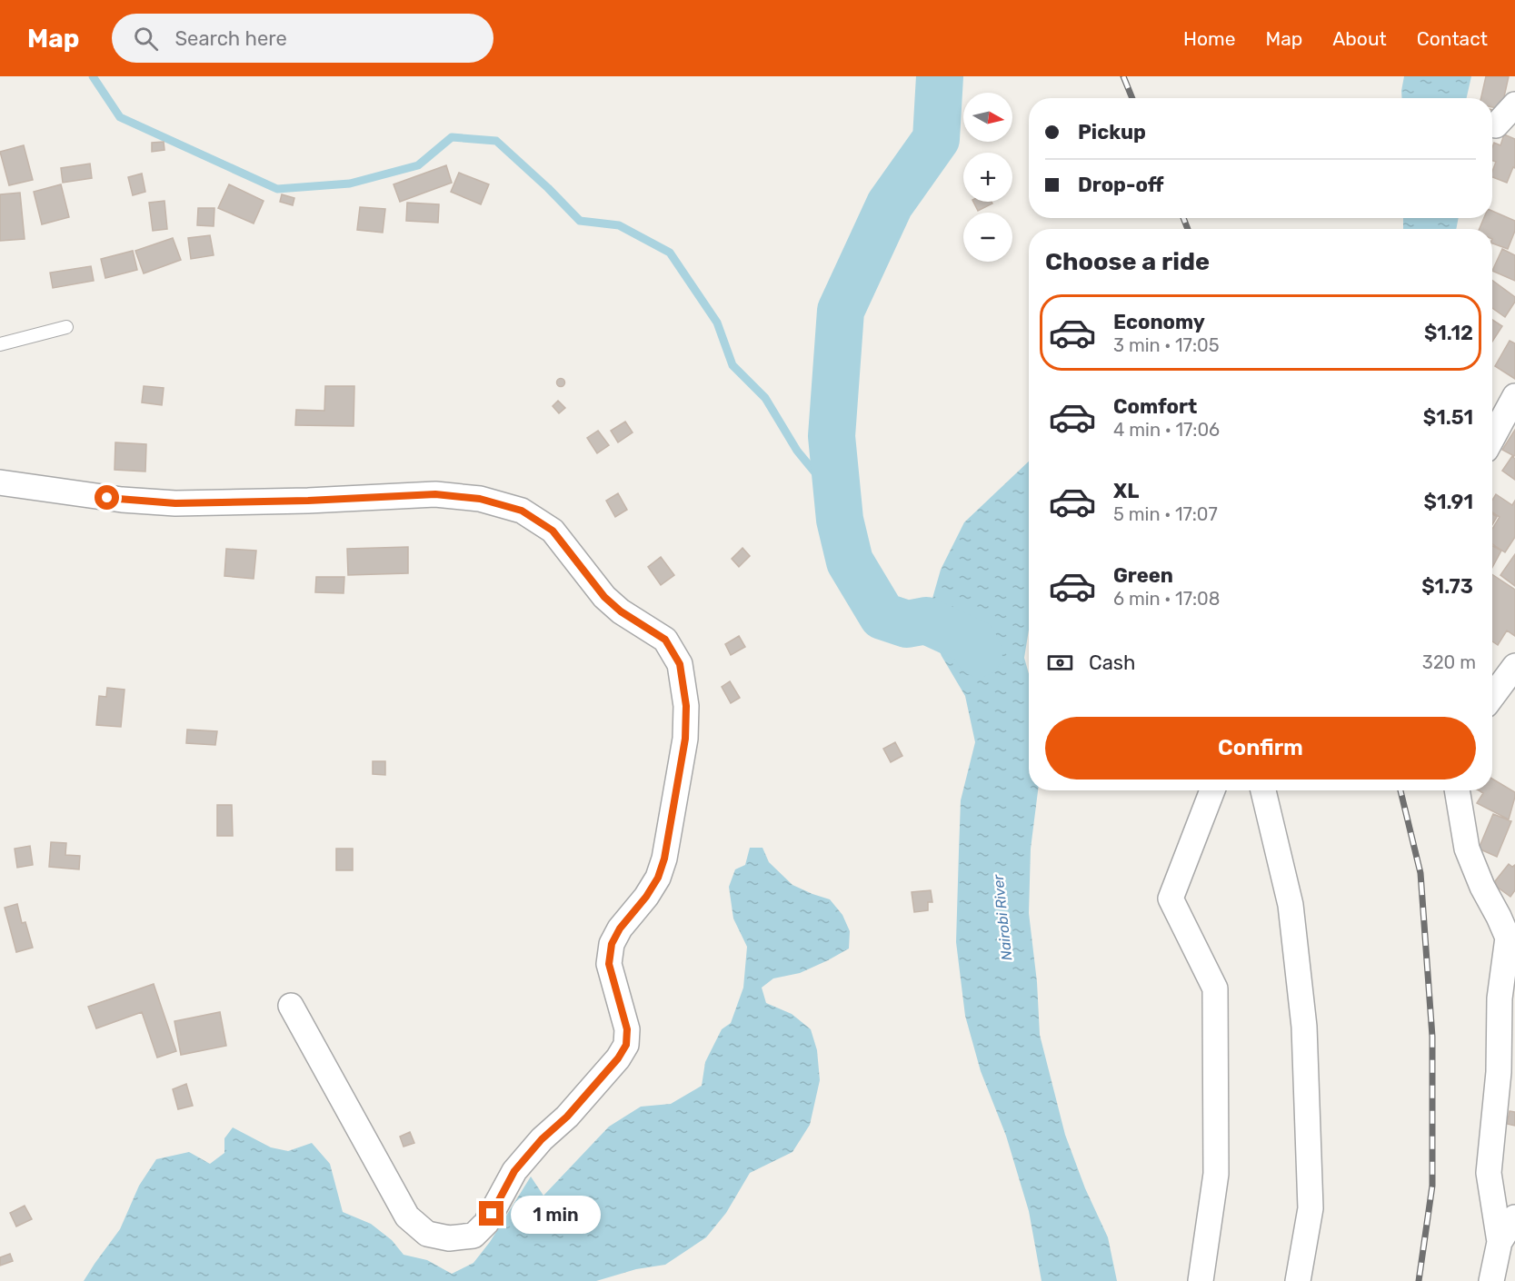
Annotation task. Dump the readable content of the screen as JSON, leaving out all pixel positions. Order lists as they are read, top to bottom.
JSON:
{
  "water": ["Nairobi River"],
  "north": "right",
  "page": {
    "header": "Map",
    "search": "Search here",
    "nav": [
      "Home",
      "Map",
      "About",
      "Contact"
    ],
    "map_buttons": ["+", "−"],
    "banner": ["Pickup", "Drop-off"],
    "heading": "Choose a ride",
    "list": [
      {
        "name": "Economy",
        "note": "3 min · 17:05",
        "value": "$1.12"
      },
      {
        "name": "Comfort",
        "note": "4 min · 17:06",
        "value": "$1.51"
      },
      {
        "name": "XL",
        "note": "5 min · 17:07",
        "value": "$1.91"
      },
      {
        "name": "Green",
        "note": "6 min · 17:08",
        "value": "$1.73"
      }
    ],
    "pay": ["Cash", "320 m"],
    "buttons": "Confirm",
    "bubble": "1 min"
  }
}
